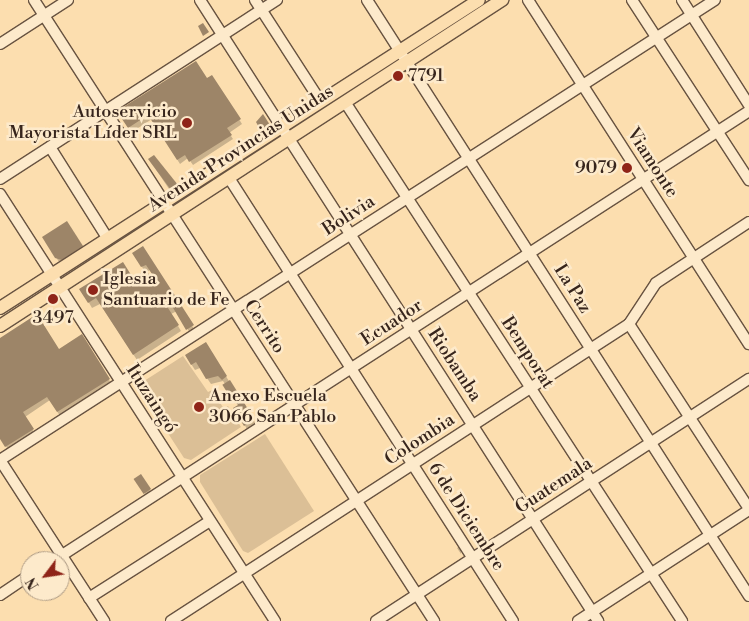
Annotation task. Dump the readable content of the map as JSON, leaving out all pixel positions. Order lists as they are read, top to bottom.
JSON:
{
  "streets": {
    "main road": ["Avenida Provincias Unidas"],
    "street": [
      "Viamonte",
      "Bolivia",
      "La Paz",
      "Ecuador",
      "Cerrito",
      "Bemporat",
      "Riobamba",
      "Ituzaingó",
      "Colombia",
      "Guatemala",
      "6 de Diciembre"
    ]
  },
  "crossings": [
    ["Avenida Provincias Unidas", "La Paz"],
    ["Avenida Provincias Unidas", "Cerrito"],
    ["Avenida Provincias Unidas", "Bemporat"],
    ["Avenida Provincias Unidas", "Riobamba"],
    ["Avenida Provincias Unidas", "Ituzaingó"],
    ["Avenida Provincias Unidas", "6 de Diciembre"],
    ["Viamonte", "Bolivia"],
    ["Viamonte", "Ecuador"],
    ["Viamonte", "Colombia"],
    ["Bolivia", "La Paz"],
    ["Bolivia", "Cerrito"],
    ["Bolivia", "Bemporat"],
    ["Bolivia", "Riobamba"],
    ["Bolivia", "Ituzaingó"],
    ["Bolivia", "6 de Diciembre"],
    ["La Paz", "Ecuador"],
    ["La Paz", "Colombia"],
    ["La Paz", "Guatemala"],
    ["Ecuador", "Cerrito"],
    ["Ecuador", "Bemporat"],
    ["Ecuador", "Riobamba"],
    ["Ecuador", "Ituzaingó"],
    ["Ecuador", "6 de Diciembre"],
    ["Cerrito", "Colombia"],
    ["Cerrito", "Guatemala"],
    ["Bemporat", "Colombia"],
    ["Bemporat", "Guatemala"],
    ["Riobamba", "Colombia"],
    ["Riobamba", "Guatemala"],
    ["Ituzaingó", "Colombia"],
    ["Colombia", "6 de Diciembre"],
    ["Guatemala", "6 de Diciembre"]
  ],
  "places": [
    "7791",
    "Autoservicio Mayorista Líder SRL",
    "9079",
    "Iglesia Santuario de Fe",
    "3497",
    "Anexo Escuela 3066 San Pablo"
  ],
  "north": "bottom left"
}
